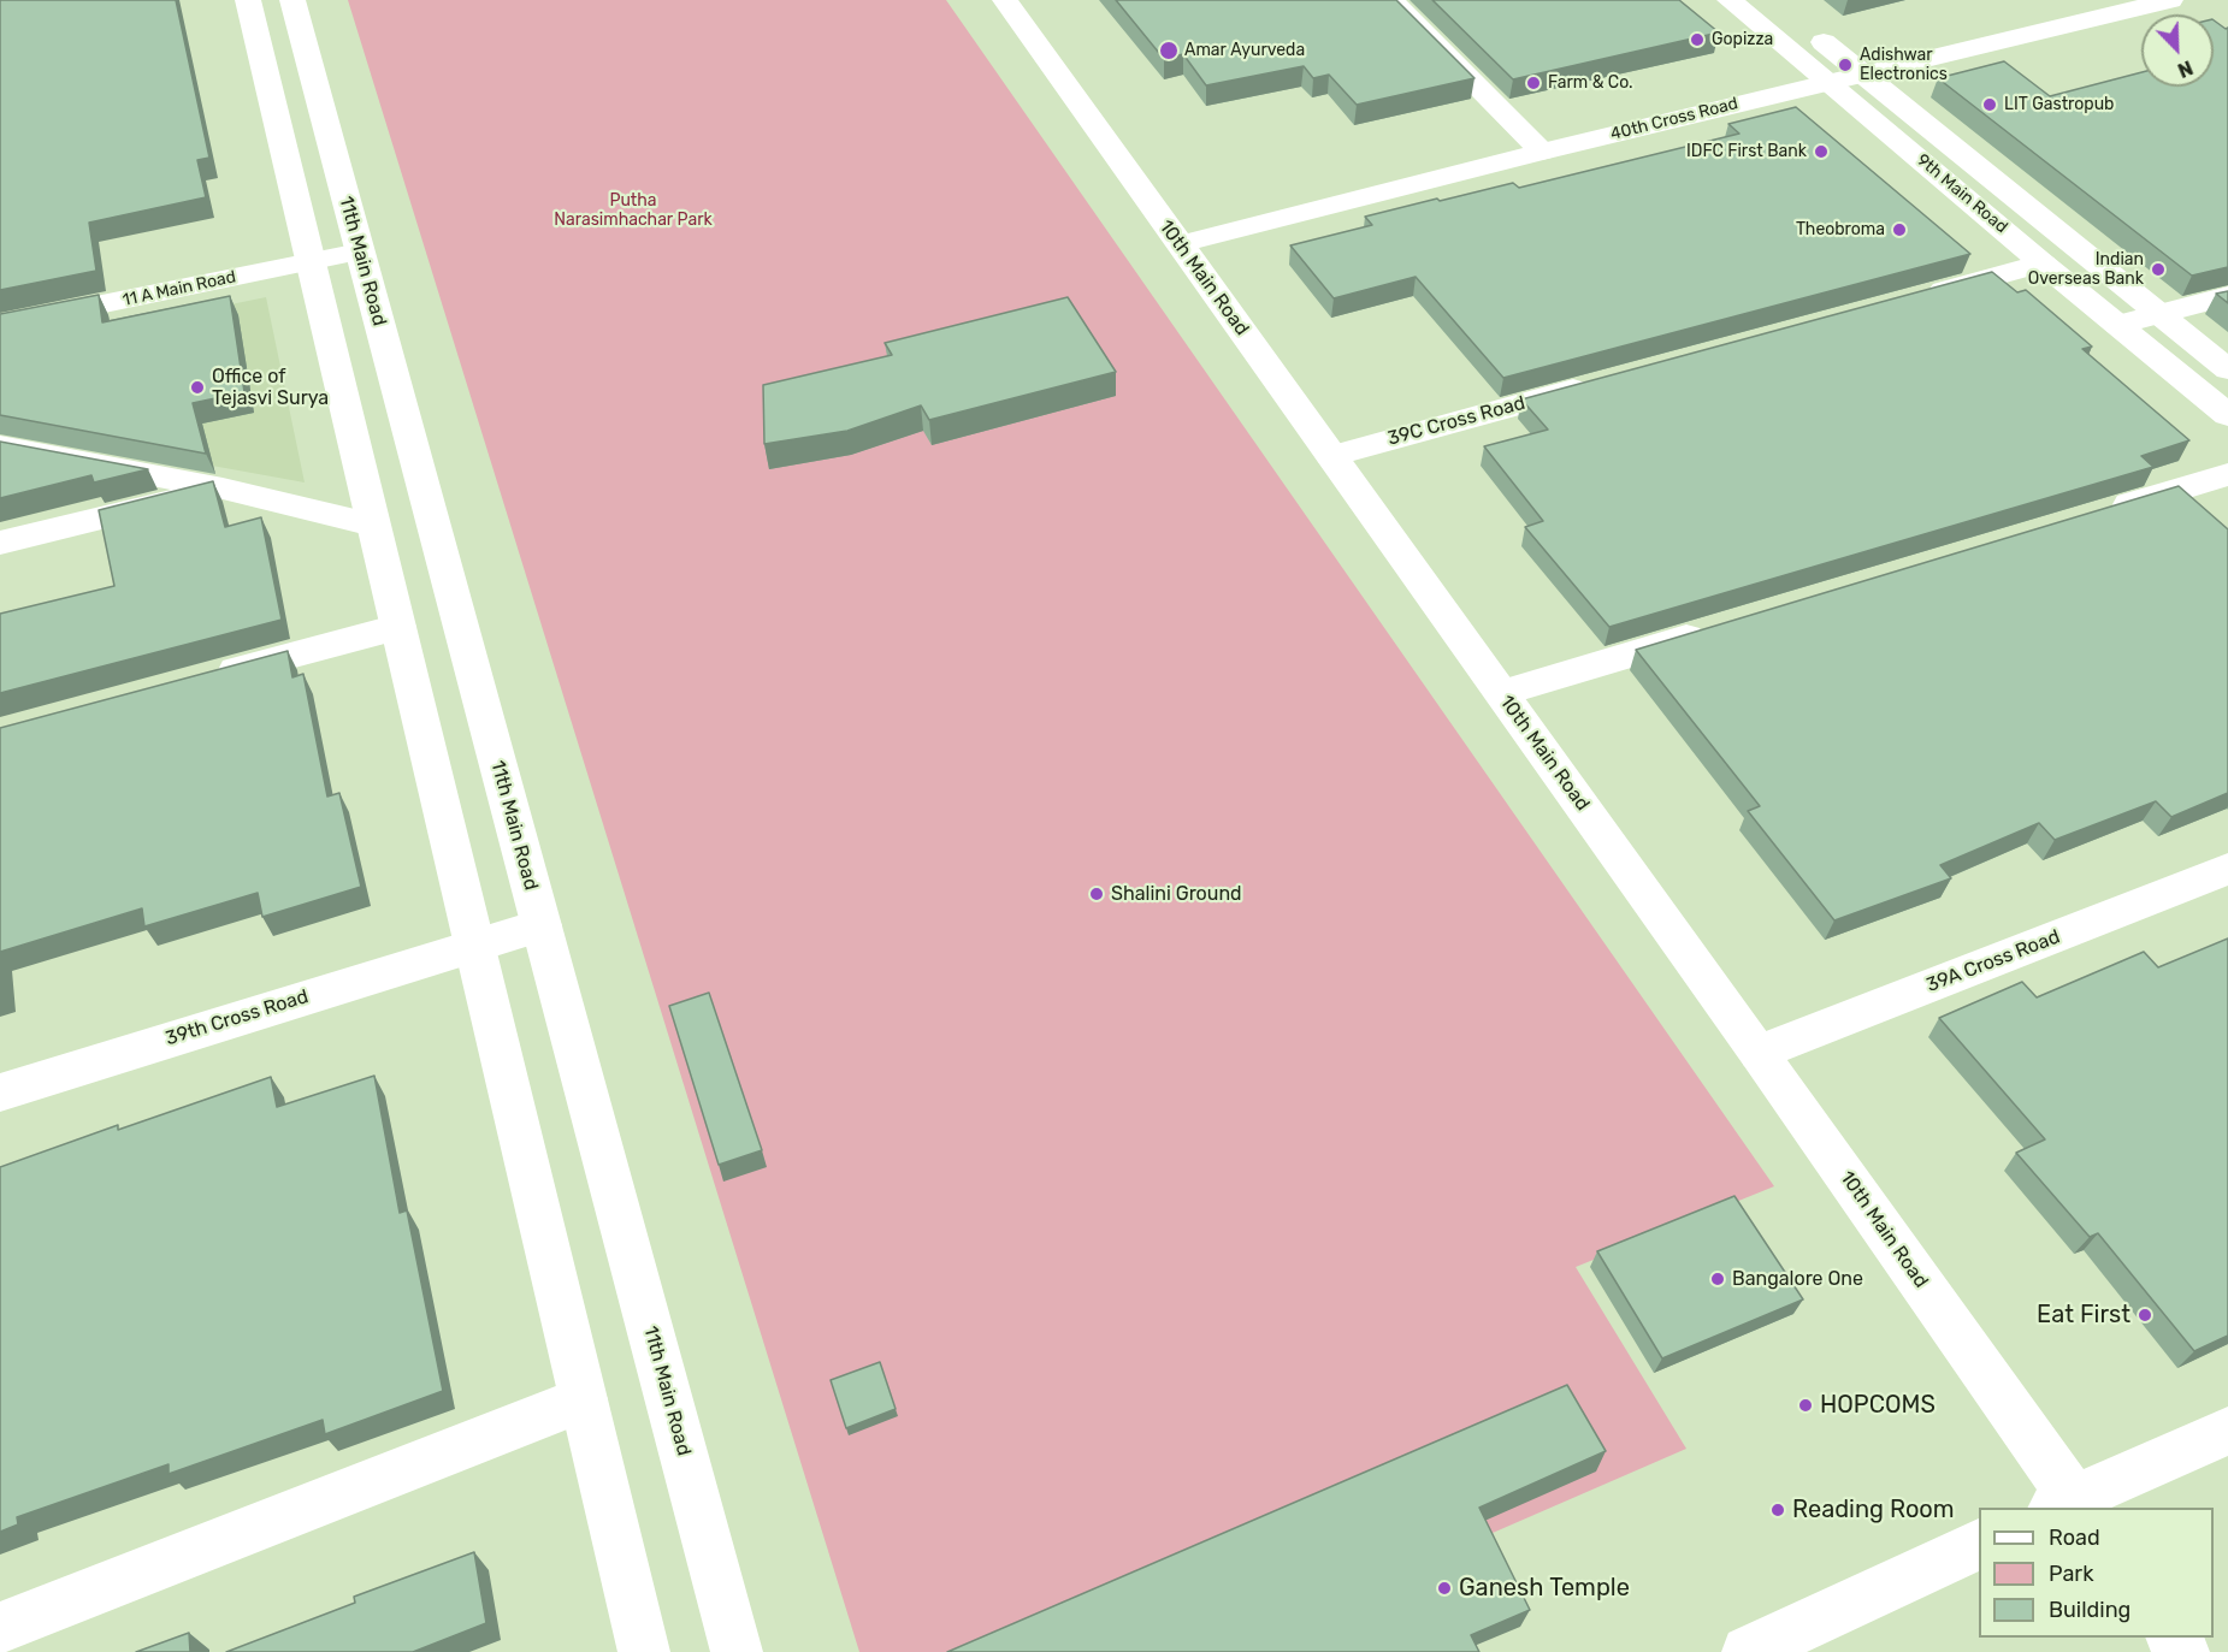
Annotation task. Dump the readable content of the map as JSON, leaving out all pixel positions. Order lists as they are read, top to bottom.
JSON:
{
  "streets": {
    "street": [
      "40th Cross Road",
      "9th Main Road",
      "11th Main Road",
      "10th Main Road",
      "11 A Main Road",
      "39C Cross Road",
      "39A Cross Road",
      "39th Cross Road"
    ]
  },
  "crossings": [
    ["40th Cross Road", "9th Main Road"],
    ["40th Cross Road", "10th Main Road"],
    ["11th Main Road", "11 A Main Road"],
    ["11th Main Road", "39th Cross Road"],
    ["10th Main Road", "39C Cross Road"],
    ["10th Main Road", "39A Cross Road"]
  ],
  "parks": ["Putha Narasimhachar Park"],
  "places": [
    "Gopizza",
    "Amar Ayurveda",
    "Adishwar Electronics",
    "Farm & Co.",
    "LIT Gastropub",
    "IDFC First Bank",
    "Theobroma",
    "Indian Overseas Bank",
    "Office of Tejasvi Surya",
    "Shalini Ground",
    "Bangalore One",
    "Eat First",
    "HOPCOMS",
    "Reading Room",
    "Ganesh Temple"
  ],
  "legend": ["Road", "Park", "Building"],
  "north": "bottom right"
}
